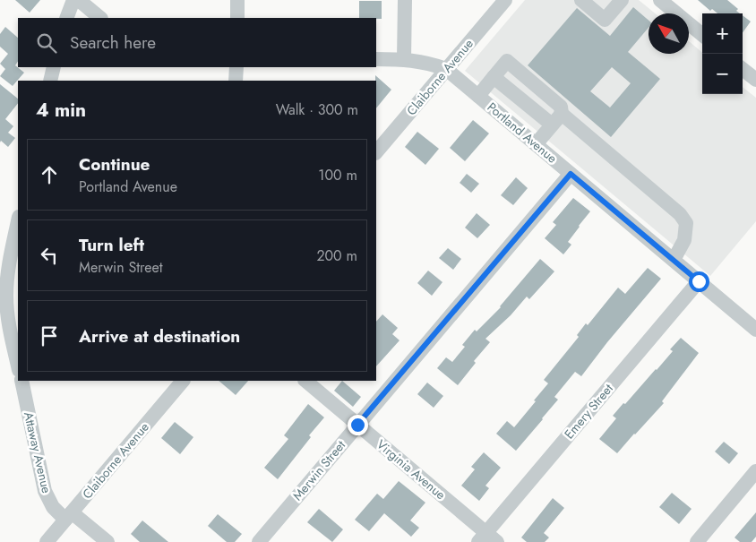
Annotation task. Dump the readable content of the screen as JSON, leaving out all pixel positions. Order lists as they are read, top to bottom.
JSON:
{
  "streets": {
    "street": [
      "Claiborne Avenue",
      "Portland Avenue",
      "Emery Street",
      "Attaway Avenue",
      "Virginia Avenue",
      "Merwin Street"
    ]
  },
  "crossings": [
    ["Claiborne Avenue", "Portland Avenue"],
    ["Claiborne Avenue", "Attaway Avenue"],
    ["Portland Avenue", "Emery Street"],
    ["Portland Avenue", "Merwin Street"],
    ["Emery Street", "Virginia Avenue"],
    ["Virginia Avenue", "Merwin Street"]
  ],
  "north": "top left",
  "page": {
    "map_buttons": ["+", "−"],
    "search": "Search here",
    "heading": ["4 min", "Walk · 300 m"],
    "list": [
      ["Continue", "Portland Avenue", "100 m"],
      ["Turn left", "Merwin Street", "200 m"],
      "Arrive at destination"
    ]
  }
}
